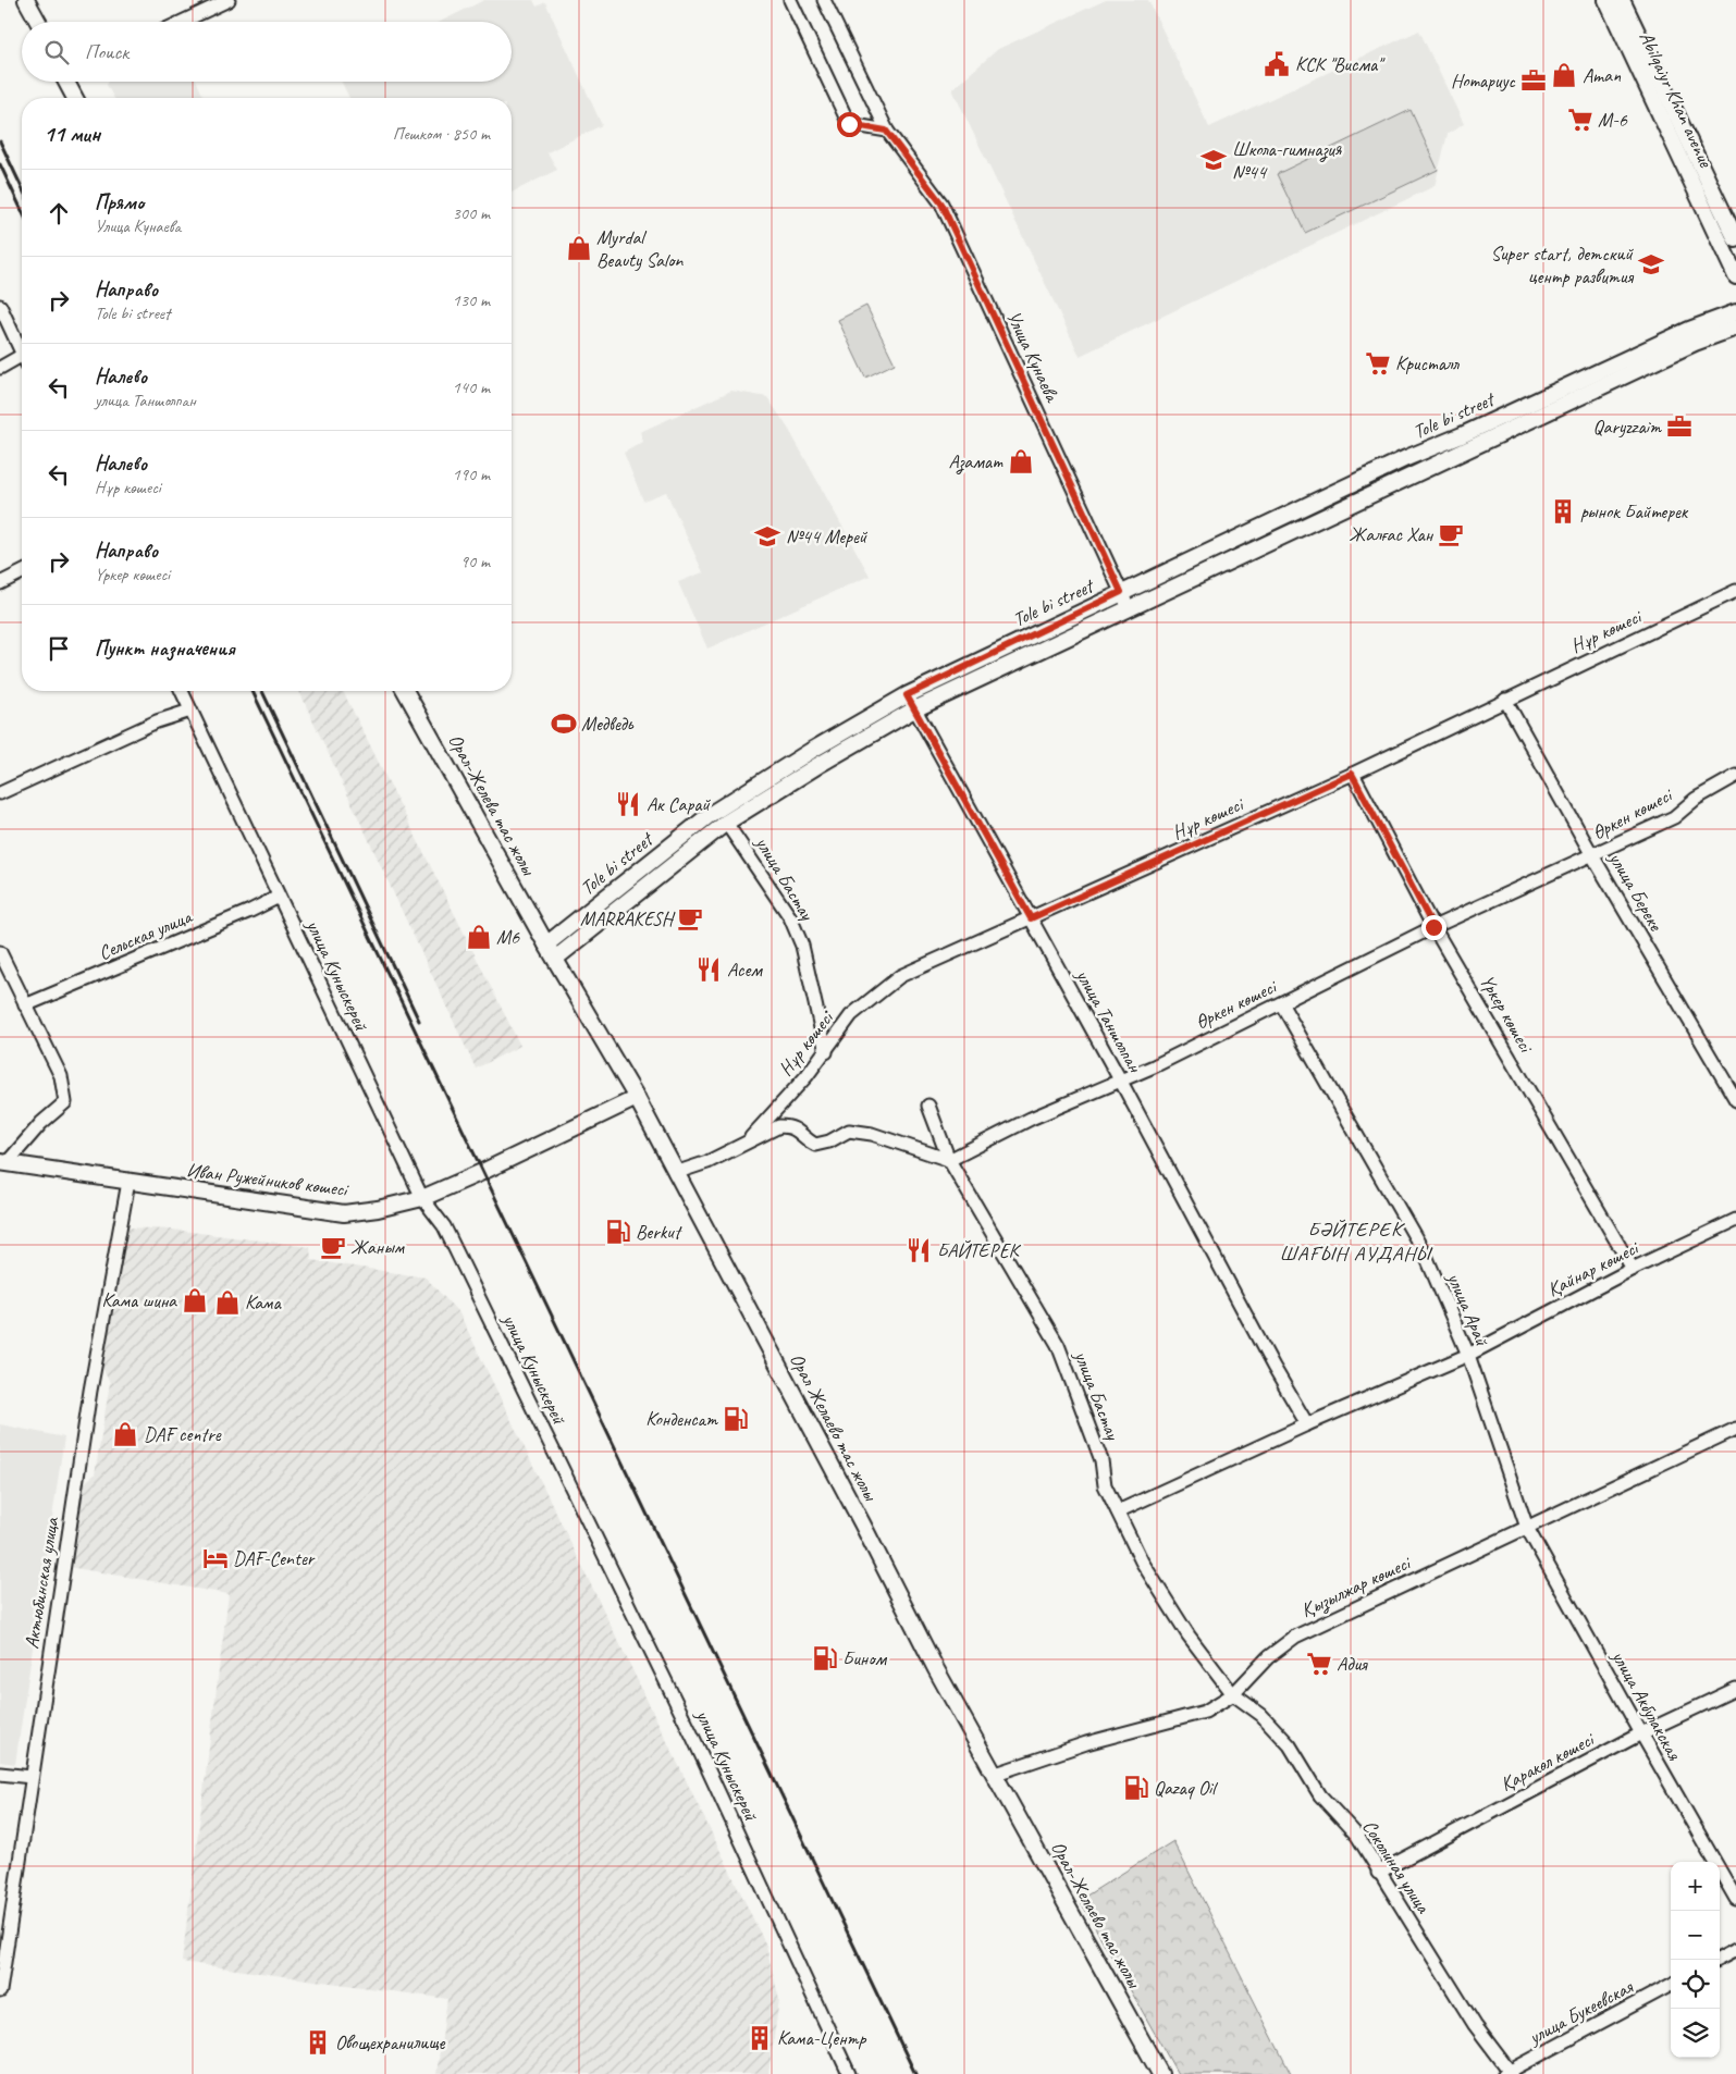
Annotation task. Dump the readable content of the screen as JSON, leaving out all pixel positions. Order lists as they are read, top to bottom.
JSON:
{
  "streets": {
    "main road": [
      "Abilqaiyr Khan avenue",
      "Tole bi street",
      "Орал-Желева тас жолы",
      "Иван Ружейников көшесі",
      "Орал Желаево тас жолы",
      "Орал-Желаево тас жолы"
    ],
    "street": [
      "Улица Кунаева",
      "Нұр көшесі",
      "Өркен көшесі",
      "улица Бастау",
      "улица Береке",
      "Сельская улица",
      "улица Куныскерей",
      "Үркер көшесі",
      "улица Таншолпан",
      "Қайнар көшесі",
      "улица Арай",
      "Актюбинская улица",
      "Қызылжар көшесі",
      "улица Акбулакская",
      "Қаракөл көшесі",
      "Соколиная улица",
      "улица Букеевская"
    ]
  },
  "crossings": [
    ["Улица Кунаева", "Tole bi street"],
    ["Tole bi street", "Орал-Желева тас жолы"],
    ["Tole bi street", "улица Бастау"],
    ["Tole bi street", "улица Таншолпан"],
    ["Нұр көшесі", "улица Бастау"],
    ["Нұр көшесі", "улица Береке"],
    ["Нұр көшесі", "Үркер көшесі"],
    ["Нұр көшесі", "улица Таншолпан"],
    ["Өркен көшесі", "улица Бастау"],
    ["Өркен көшесі", "улица Береке"],
    ["Өркен көшесі", "Үркер көшесі"],
    ["Өркен көшесі", "улица Таншолпан"],
    ["Өркен көшесі", "улица Арай"],
    ["улица Бастау", "Қайнар көшесі"],
    ["улица Бастау", "Қызылжар көшесі"],
    ["улица Бастау", "Соколиная улица"],
    ["Сельская улица", "улица Куныскерей"],
    ["улица Куныскерей", "Иван Ружейников көшесі"],
    ["Үркер көшесі", "Қайнар көшесі"],
    ["улица Таншолпан", "Қайнар көшесі"],
    ["Иван Ружейников көшесі", "Орал Желаево тас жолы"],
    ["Иван Ружейников көшесі", "Актюбинская улица"],
    ["Қайнар көшесі", "улица Арай"],
    ["улица Арай", "Қызылжар көшесі"],
    ["улица Арай", "улица Акбулакская"],
    ["Орал Желаево тас жолы", "Қызылжар көшесі"],
    ["Орал Желаево тас жолы", "Орал-Желаево тас жолы"],
    ["Қызылжар көшесі", "улица Акбулакская"],
    ["Қызылжар көшесі", "Соколиная улица"],
    ["Қызылжар көшесі", "Орал-Желаево тас жолы"],
    ["улица Акбулакская", "Қаракөл көшесі"],
    ["Қаракөл көшесі", "Соколиная улица"],
    ["Соколиная улица", "улица Букеевская"]
  ],
  "districts": ["БӘЙТЕРЕК ШАҒЫН АУДАНЫ"],
  "places": {
    "public building": ["КСК \"Висма\""],
    "shop": [
      "Aman",
      "Myrdal Beauty Salon",
      "Азамат",
      "М6",
      "Кама шина",
      "Кама",
      "DAF centre"
    ],
    "office": ["Нотариус", "Qaryzzaim"],
    "supermarket": ["M-6", "Кристалл", "Адия"],
    "school or university": ["Школа-гимназия №44", "Super start, детский центр развития", "№44 Мерей"],
    "building": ["рынок Байтерек", "Кама-Центр", "Овощехранилище"],
    "cafe": ["Жалғас Хан", "MARRAKESH", "Жаным"],
    "sports": ["Медведь"],
    "restaurant": ["Ак Сарай", "Асем", "БАЙТЕРЕК"],
    "fuel station": [
      "Berkut",
      "Конденсат",
      "Бином",
      "Qazaq Oil"
    ],
    "hotel": ["DAF-Center"]
  },
  "page": {
    "search": "Поиск",
    "heading": ["11 мин", "Пешком · 850 m"],
    "list": [
      ["Прямо", "Улица Кунаева", "300 m"],
      ["Направо", "Tole bi street", "130 m"],
      ["Налево", "улица Таншолпан", "140 m"],
      ["Налево", "Нұр көшесі", "190 m"],
      ["Направо", "Үркер көшесі", "90 m"],
      "Пункт назначения"
    ],
    "map_buttons": ["+", "−"]
  }
}
